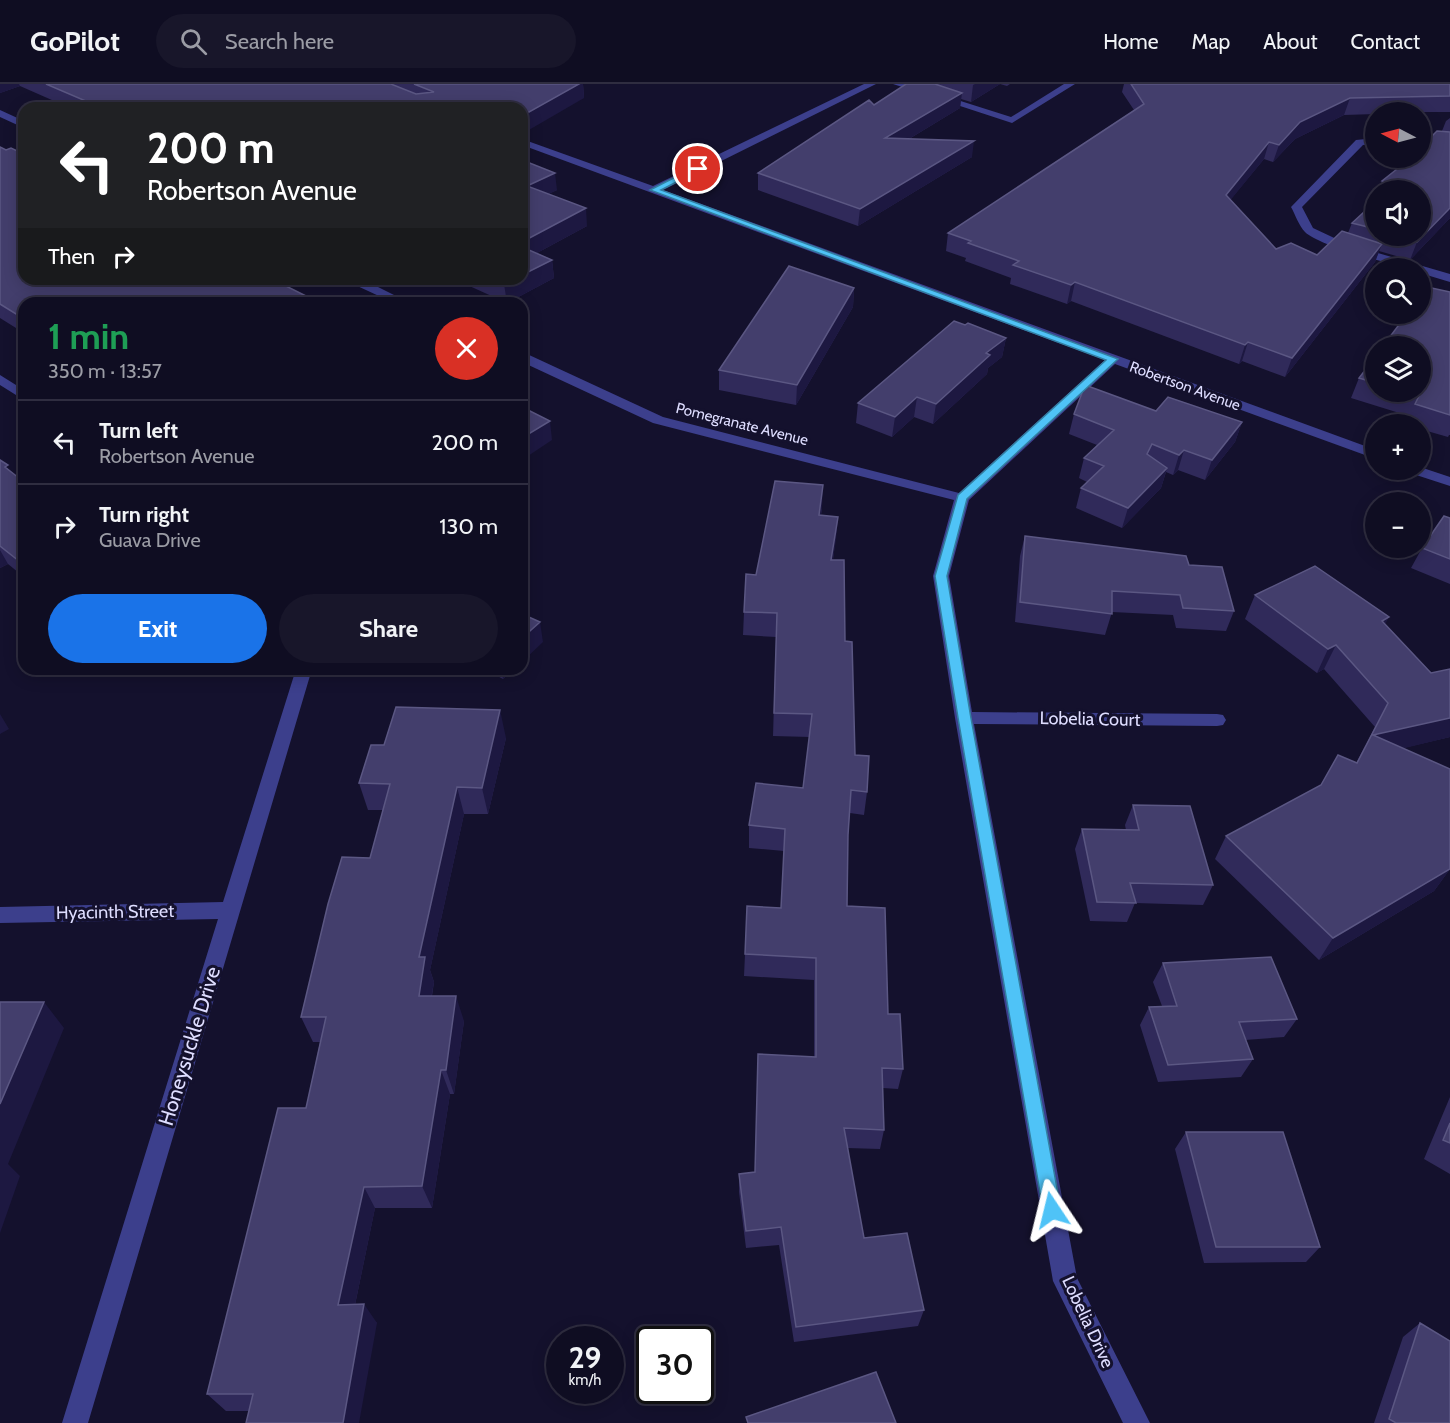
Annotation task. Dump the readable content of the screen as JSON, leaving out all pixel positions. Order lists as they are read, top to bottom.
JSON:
{
  "streets": {
    "street": [
      "Robertson Avenue",
      "Pomegranate Avenue",
      "Lobelia Court",
      "Hyacinth Street",
      "Honeysuckle Drive",
      "Lobelia Drive"
    ]
  },
  "crossings": [
    ["Pomegranate Avenue", "Lobelia Drive"],
    ["Lobelia Court", "Lobelia Drive"],
    ["Hyacinth Street", "Honeysuckle Drive"]
  ],
  "north": "left",
  "page": {
    "header": "GoPilot",
    "search": "Search here",
    "nav": [
      "Home",
      "Map",
      "About",
      "Contact"
    ],
    "map_buttons": ["+", "−"],
    "turn": ["200 m", "Robertson Avenue"],
    "then": "Then",
    "heading": ["1 min", "350 m · 13:57"],
    "list": [
      {
        "name": "Turn left",
        "note": "Robertson Avenue",
        "value": "200 m"
      },
      {
        "name": "Turn right",
        "note": "Guava Drive",
        "value": "130 m"
      }
    ],
    "buttons": ["Exit", "Share"],
    "speed": "29 km/h",
    "limit": "30"
  }
}
